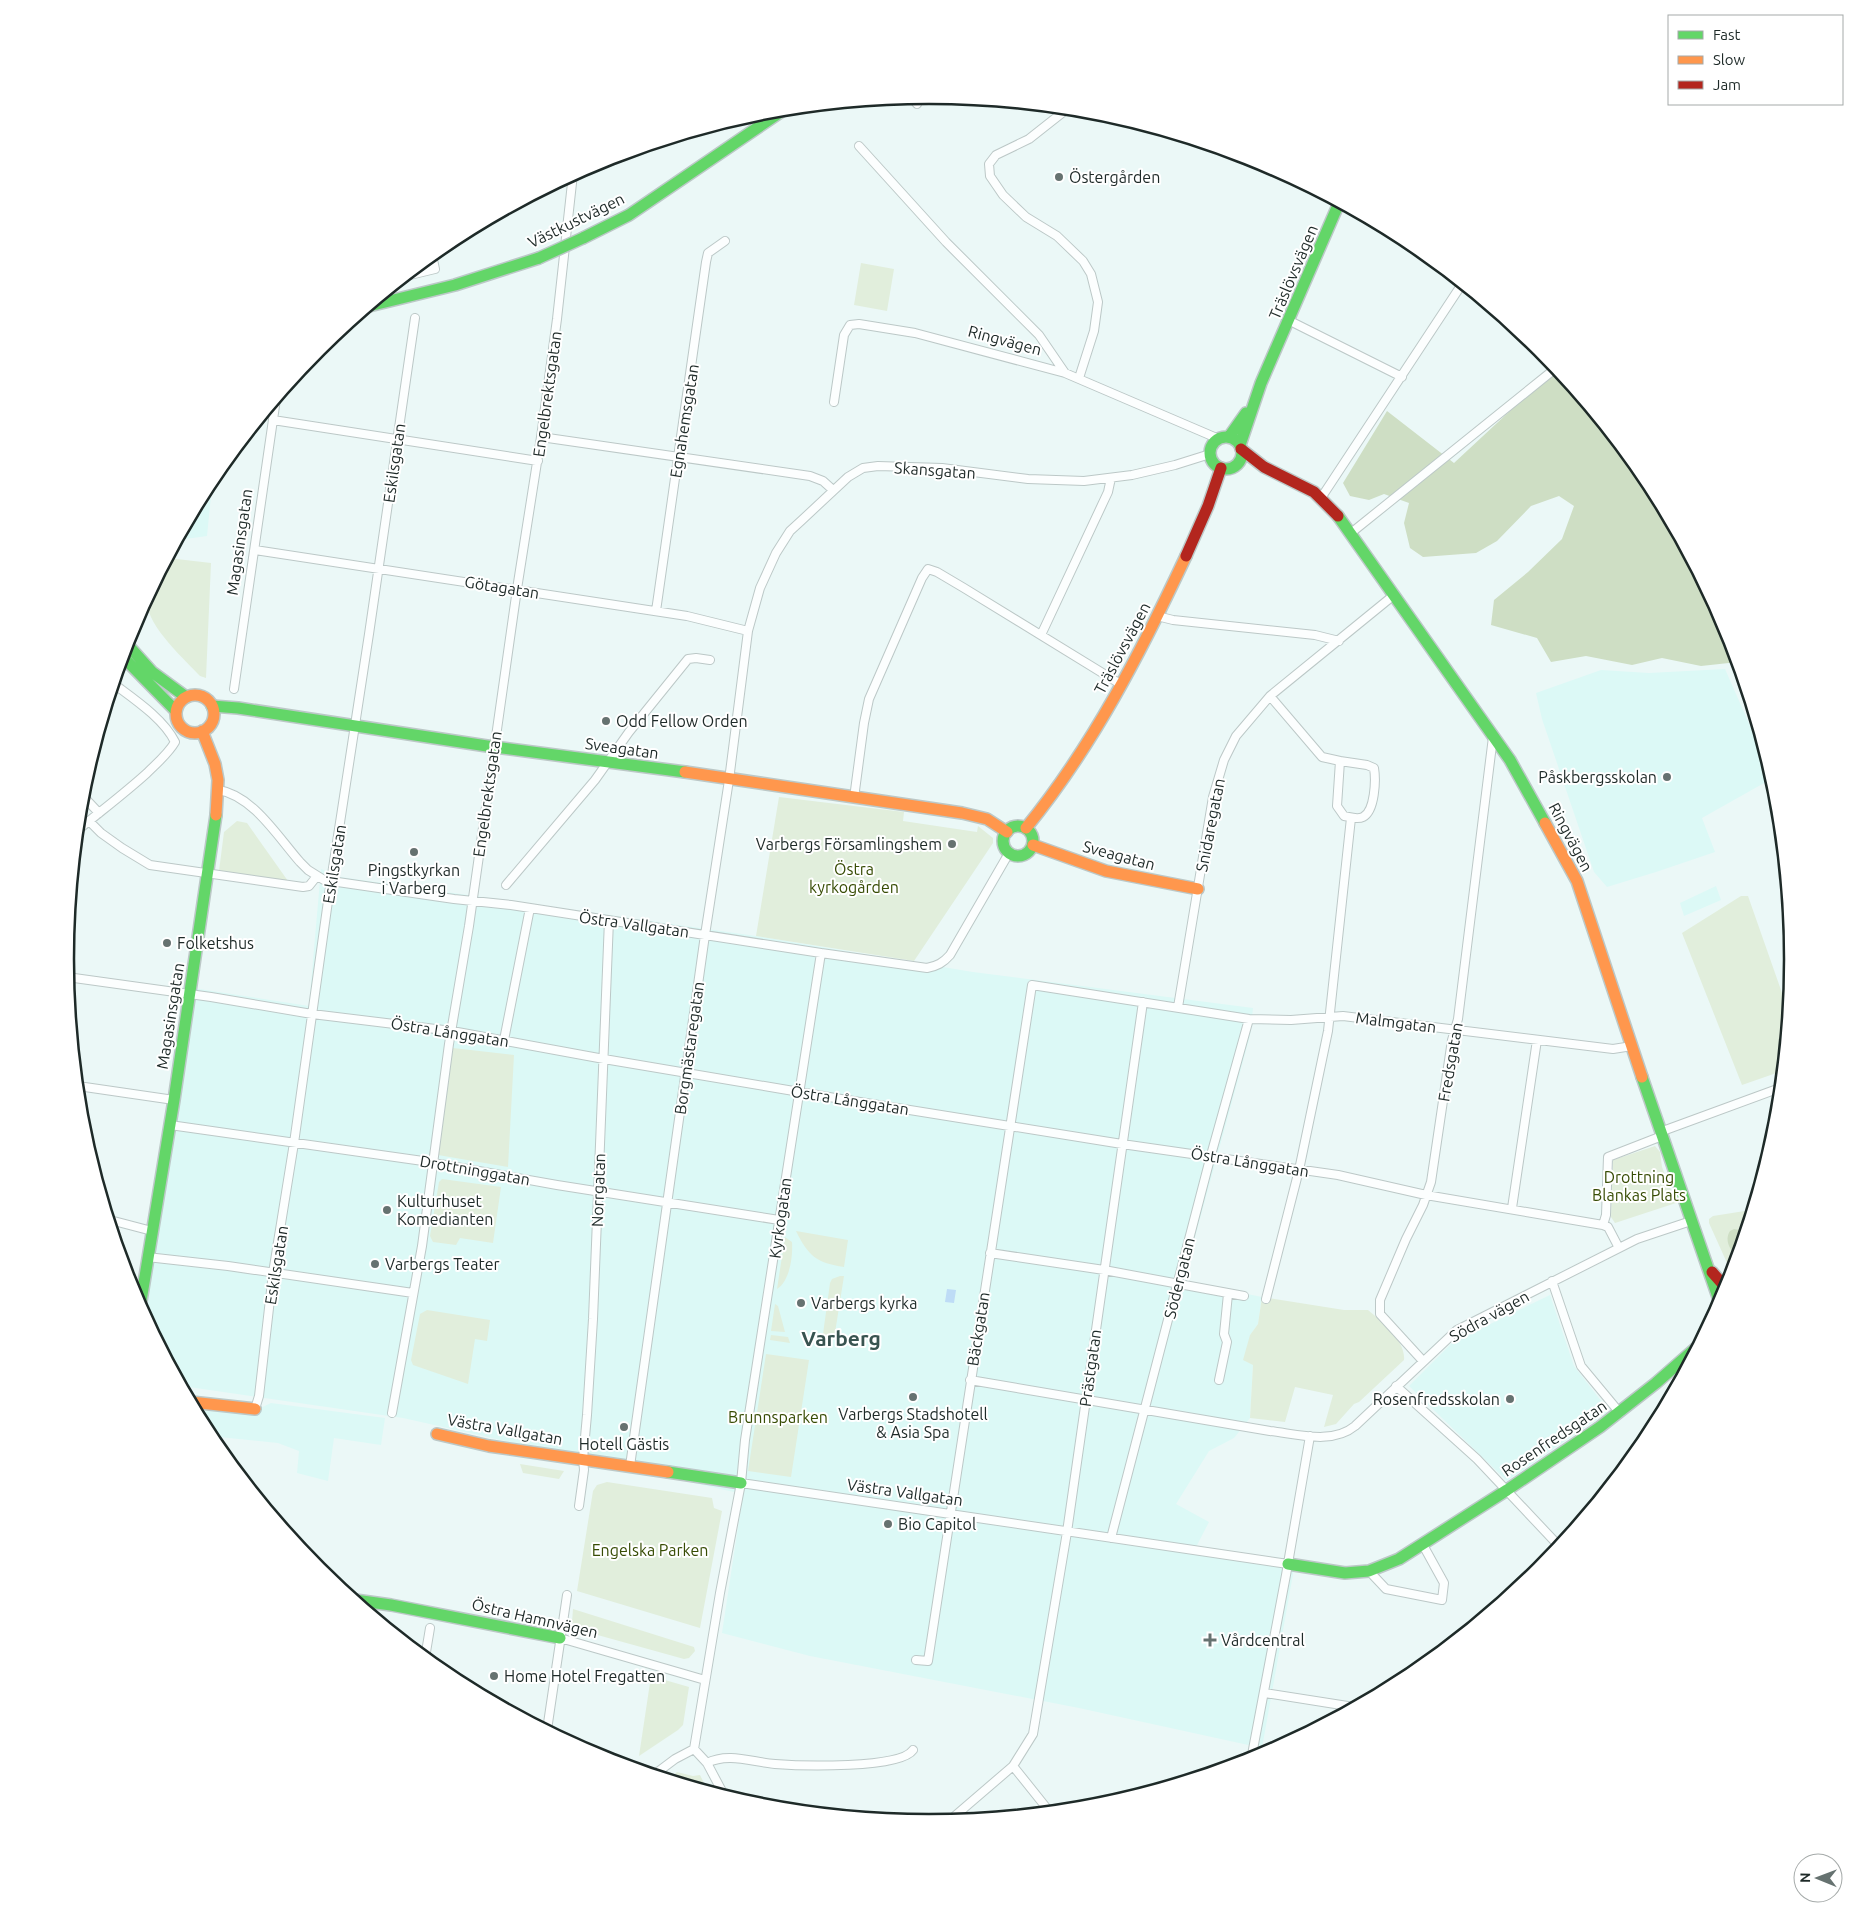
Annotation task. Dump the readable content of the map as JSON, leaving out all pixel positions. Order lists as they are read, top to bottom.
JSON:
{
  "streets": {
    "street": [
      "Västkustvägen",
      "Träslövsvägen",
      "Ringvägen",
      "Engelbrektsgatan",
      "Egnahemsgatan",
      "Eskilsgatan",
      "Skansgatan",
      "Magasinsgatan",
      "Götagatan",
      "Sveagatan",
      "Snidaregatan",
      "Östra Vallgatan",
      "Malmgatan",
      "Östra Långgatan",
      "Borgmästaregatan",
      "Fredsgatan",
      "Drottninggatan",
      "Norrgatan",
      "Kyrkogatan",
      "Södergatan",
      "Södra vägen",
      "Bäckgatan",
      "Prästgatan",
      "Västra Vallgatan",
      "Rosenfredsgatan",
      "Östra Hamnvägen"
    ]
  },
  "crossings": [
    ["Träslövsvägen", "Ringvägen"],
    ["Träslövsvägen", "Skansgatan"],
    ["Träslövsvägen", "Sveagatan"],
    ["Träslövsvägen", "Östra Vallgatan"],
    ["Ringvägen", "Skansgatan"],
    ["Ringvägen", "Snidaregatan"],
    ["Ringvägen", "Malmgatan"],
    ["Ringvägen", "Fredsgatan"],
    ["Ringvägen", "Södra vägen"],
    ["Engelbrektsgatan", "Götagatan"],
    ["Engelbrektsgatan", "Sveagatan"],
    ["Engelbrektsgatan", "Östra Vallgatan"],
    ["Engelbrektsgatan", "Östra Långgatan"],
    ["Engelbrektsgatan", "Drottninggatan"],
    ["Egnahemsgatan", "Götagatan"],
    ["Eskilsgatan", "Götagatan"],
    ["Eskilsgatan", "Sveagatan"],
    ["Eskilsgatan", "Östra Vallgatan"],
    ["Eskilsgatan", "Östra Långgatan"],
    ["Eskilsgatan", "Drottninggatan"],
    ["Skansgatan", "Götagatan"],
    ["Skansgatan", "Borgmästaregatan"],
    ["Magasinsgatan", "Götagatan"],
    ["Magasinsgatan", "Sveagatan"],
    ["Magasinsgatan", "Östra Vallgatan"],
    ["Magasinsgatan", "Östra Långgatan"],
    ["Magasinsgatan", "Drottninggatan"],
    ["Götagatan", "Borgmästaregatan"],
    ["Sveagatan", "Snidaregatan"],
    ["Sveagatan", "Östra Vallgatan"],
    ["Sveagatan", "Borgmästaregatan"],
    ["Östra Vallgatan", "Borgmästaregatan"],
    ["Östra Vallgatan", "Norrgatan"],
    ["Östra Vallgatan", "Kyrkogatan"],
    ["Malmgatan", "Fredsgatan"],
    ["Malmgatan", "Södergatan"],
    ["Östra Långgatan", "Borgmästaregatan"],
    ["Östra Långgatan", "Fredsgatan"],
    ["Östra Långgatan", "Norrgatan"],
    ["Östra Långgatan", "Kyrkogatan"],
    ["Östra Långgatan", "Södergatan"],
    ["Östra Långgatan", "Bäckgatan"],
    ["Östra Långgatan", "Prästgatan"],
    ["Borgmästaregatan", "Drottninggatan"],
    ["Borgmästaregatan", "Västra Vallgatan"],
    ["Fredsgatan", "Södra vägen"],
    ["Drottninggatan", "Norrgatan"],
    ["Drottninggatan", "Kyrkogatan"],
    ["Norrgatan", "Västra Vallgatan"],
    ["Kyrkogatan", "Västra Vallgatan"],
    ["Kyrkogatan", "Östra Hamnvägen"],
    ["Södergatan", "Södra vägen"],
    ["Södergatan", "Västra Vallgatan"],
    ["Södra vägen", "Bäckgatan"],
    ["Södra vägen", "Prästgatan"],
    ["Bäckgatan", "Prästgatan"],
    ["Bäckgatan", "Västra Vallgatan"],
    ["Prästgatan", "Västra Vallgatan"],
    ["Västra Vallgatan", "Rosenfredsgatan"]
  ],
  "districts": ["Varberg"],
  "parks": [
    "Östra kyrkogården",
    "Drottning Blankas Plats",
    "Brunnsparken",
    "Engelska Parken"
  ],
  "places": {
    "other": [
      "Östergården",
      "Odd Fellow Orden",
      "Påskbergsskolan",
      "Varbergs Församlingshem",
      "Pingstkyrkan i Varberg",
      "Folketshus",
      "Kulturhuset Komedianten",
      "Varbergs Teater",
      "Varbergs kyrka",
      "Varbergs Stadshotell & Asia Spa",
      "Rosenfredsskolan",
      "Hotell Gästis",
      "Bio Capitol",
      "Home Hotel Fregatten"
    ],
    "health": ["Vårdcentral"]
  },
  "legend": ["Fast", "Slow", "Jam"],
  "north": "left"
}
